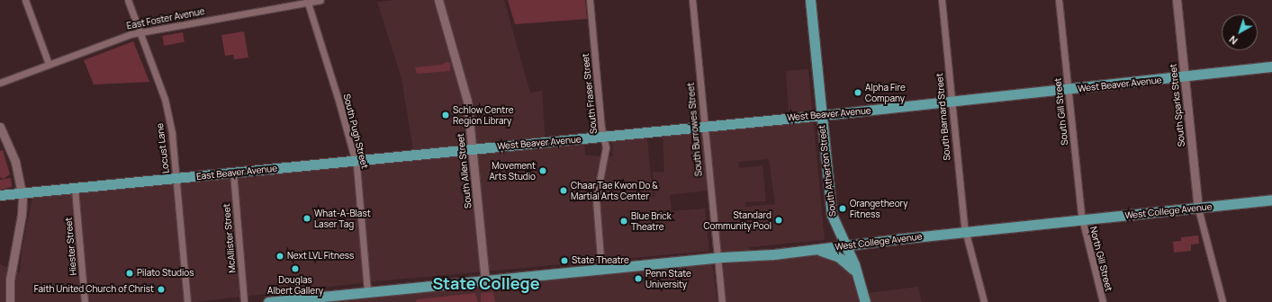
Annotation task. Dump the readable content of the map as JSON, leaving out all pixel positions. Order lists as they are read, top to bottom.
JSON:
{
  "streets": {
    "main road": [
      "West Beaver Avenue",
      "South Atherton Street",
      "East Beaver Avenue",
      "West College Avenue"
    ],
    "street": [
      "East Foster Avenue",
      "South Fraser Street",
      "South Sparks Street",
      "South Gill Street",
      "South Barnard Street",
      "South Burrowes Street",
      "South Pugh Street",
      "Locust Lane",
      "South Allen Street",
      "McAllister Street",
      "Hiester Street",
      "North Gill Street"
    ]
  },
  "crossings": [
    ["East Foster Avenue", "South Pugh Street"],
    ["East Foster Avenue", "Locust Lane"],
    ["West Beaver Avenue", "South Fraser Street"],
    ["West Beaver Avenue", "South Sparks Street"],
    ["West Beaver Avenue", "South Gill Street"],
    ["West Beaver Avenue", "South Barnard Street"],
    ["West Beaver Avenue", "South Burrowes Street"],
    ["West Beaver Avenue", "South Allen Street"],
    ["West Beaver Avenue", "South Atherton Street"],
    ["West Beaver Avenue", "East Beaver Avenue"],
    ["South Fraser Street", "West College Avenue"],
    ["South Sparks Street", "West College Avenue"],
    ["South Gill Street", "West College Avenue"],
    ["South Gill Street", "North Gill Street"],
    ["South Barnard Street", "West College Avenue"],
    ["South Burrowes Street", "West College Avenue"],
    ["South Pugh Street", "East Beaver Avenue"],
    ["South Pugh Street", "West College Avenue"],
    ["Locust Lane", "East Beaver Avenue"],
    ["South Allen Street", "East Beaver Avenue"],
    ["South Allen Street", "West College Avenue"],
    ["South Atherton Street", "West College Avenue"],
    ["East Beaver Avenue", "McAllister Street"],
    ["East Beaver Avenue", "Hiester Street"],
    ["West College Avenue", "North Gill Street"]
  ],
  "districts": ["State College"],
  "places": [
    "Alpha Fire Company",
    "Schlow Centre Region Library",
    "Movement Arts Studio",
    "Chaar Tae Kwon Do & Martial Arts Center",
    "Orangetheory Fitness",
    "What-A-Blast Laser Tag",
    "Standard Community Pool",
    "Blue Brick Theatre",
    "Next LVL Fitness",
    "State Theatre",
    "Douglas Albert Gallery",
    "Pilato Studios",
    "Penn State University",
    "Faith United Church of Christ"
  ],
  "north": "bottom left"
}
